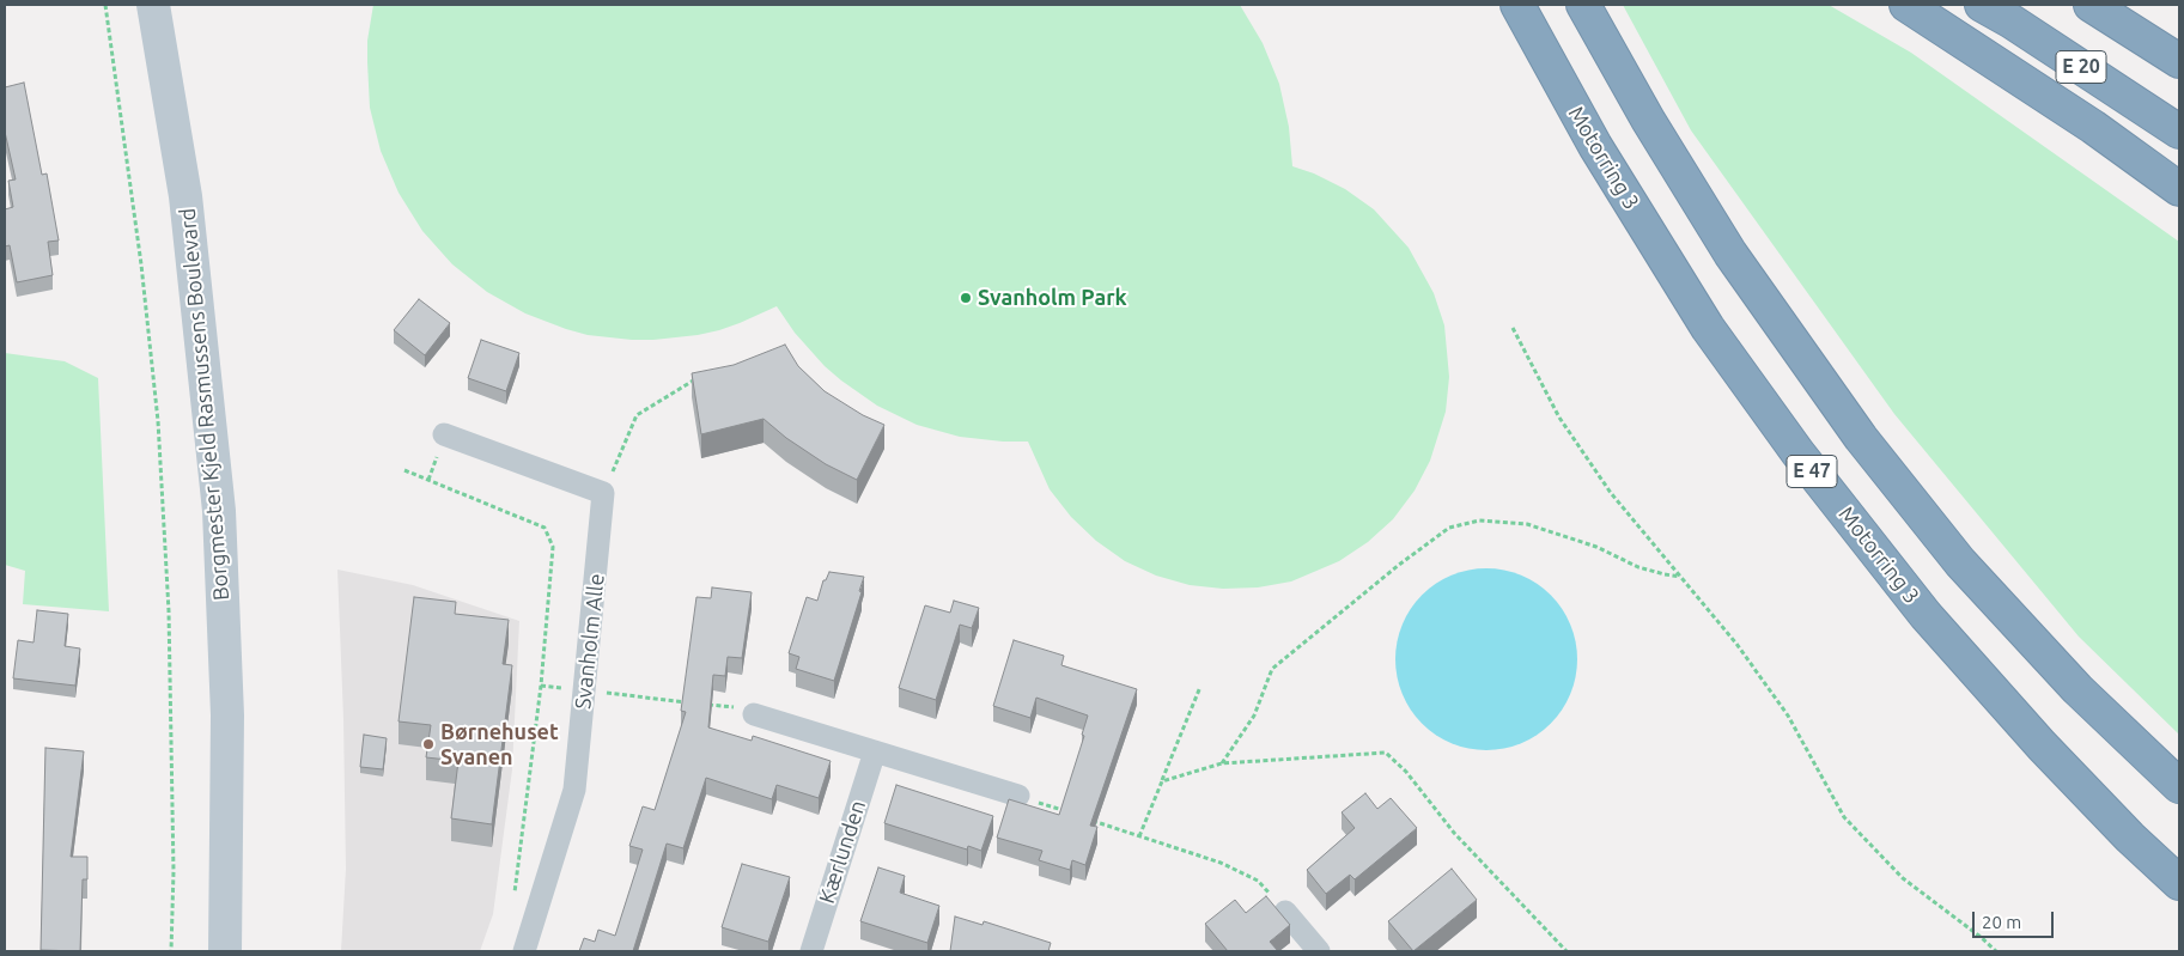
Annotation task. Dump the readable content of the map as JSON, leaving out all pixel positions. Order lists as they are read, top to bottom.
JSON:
{
  "streets": {
    "highway": ["E 20", "Motorring 3", "E 47"],
    "street": ["Borgmester Kjeld Rasmussens Boulevard", "Svanholm Alle", "Kærlunden"]
  },
  "places": ["Svanholm Park", "Børnehuset Svanen"],
  "scale_bar": "20 m"
}
